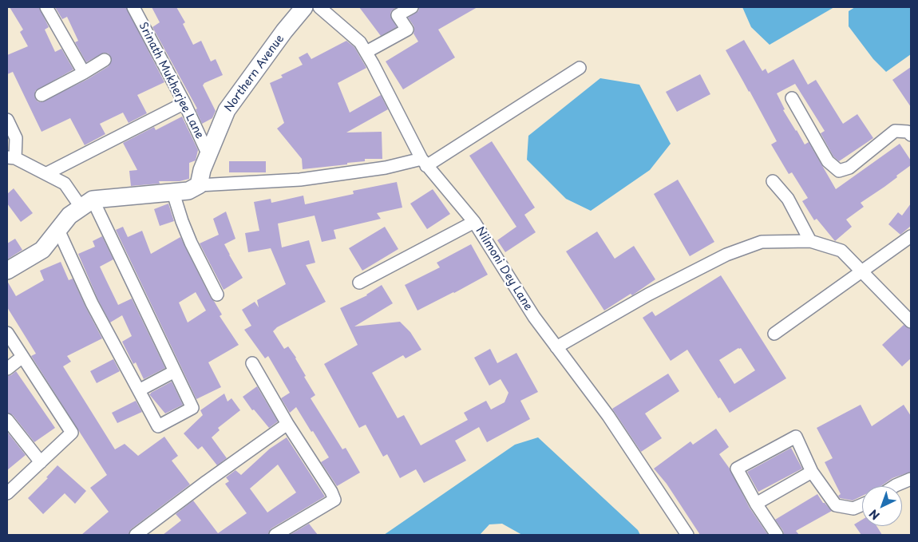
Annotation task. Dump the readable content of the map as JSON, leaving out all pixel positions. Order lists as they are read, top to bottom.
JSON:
{
  "streets": {
    "street": ["Northern Avenue", "Srinath Mukherjee Lane", "Nilmoni Dey Lane"]
  },
  "crossings": [
    ["Northern Avenue", "Srinath Mukherjee Lane"]
  ],
  "north": "bottom left"
}
